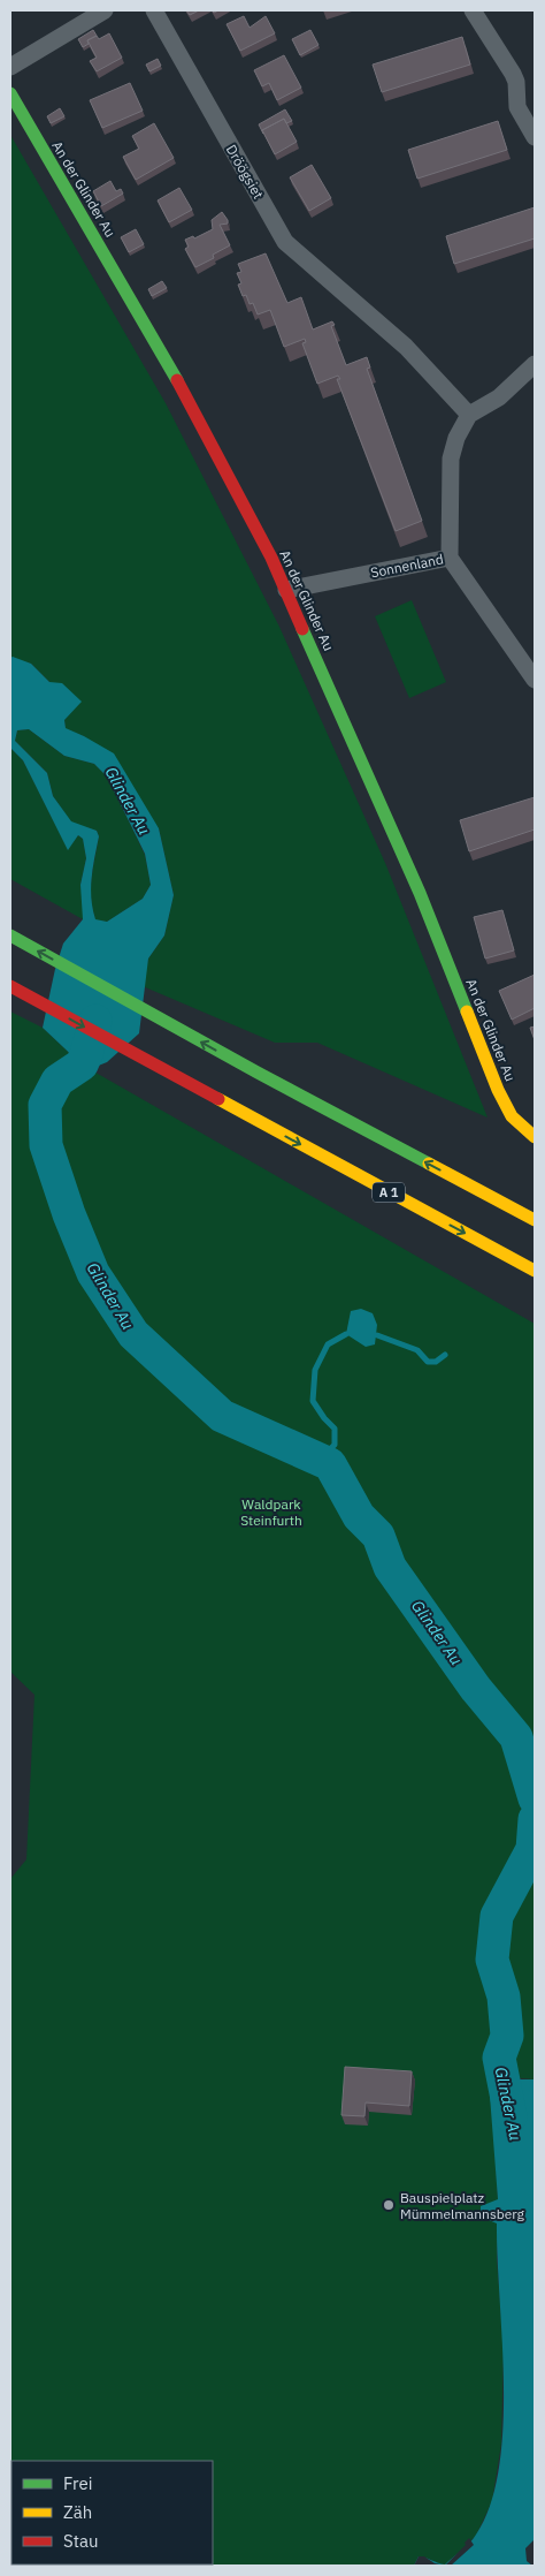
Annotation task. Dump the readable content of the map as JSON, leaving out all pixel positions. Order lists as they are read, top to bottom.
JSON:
{
  "streets": {
    "main road": ["An der Glinder Au", "A 1"],
    "street": ["Dröögsiet", "Sonnenland"]
  },
  "crossings": [
    ["An der Glinder Au", "Sonnenland"]
  ],
  "water": ["Glinder Au"],
  "parks": ["Waldpark Steinfurth"],
  "places": ["Bauspielplatz Mümmelmannsberg"],
  "legend": ["Frei", "Zäh", "Stau"]
}
